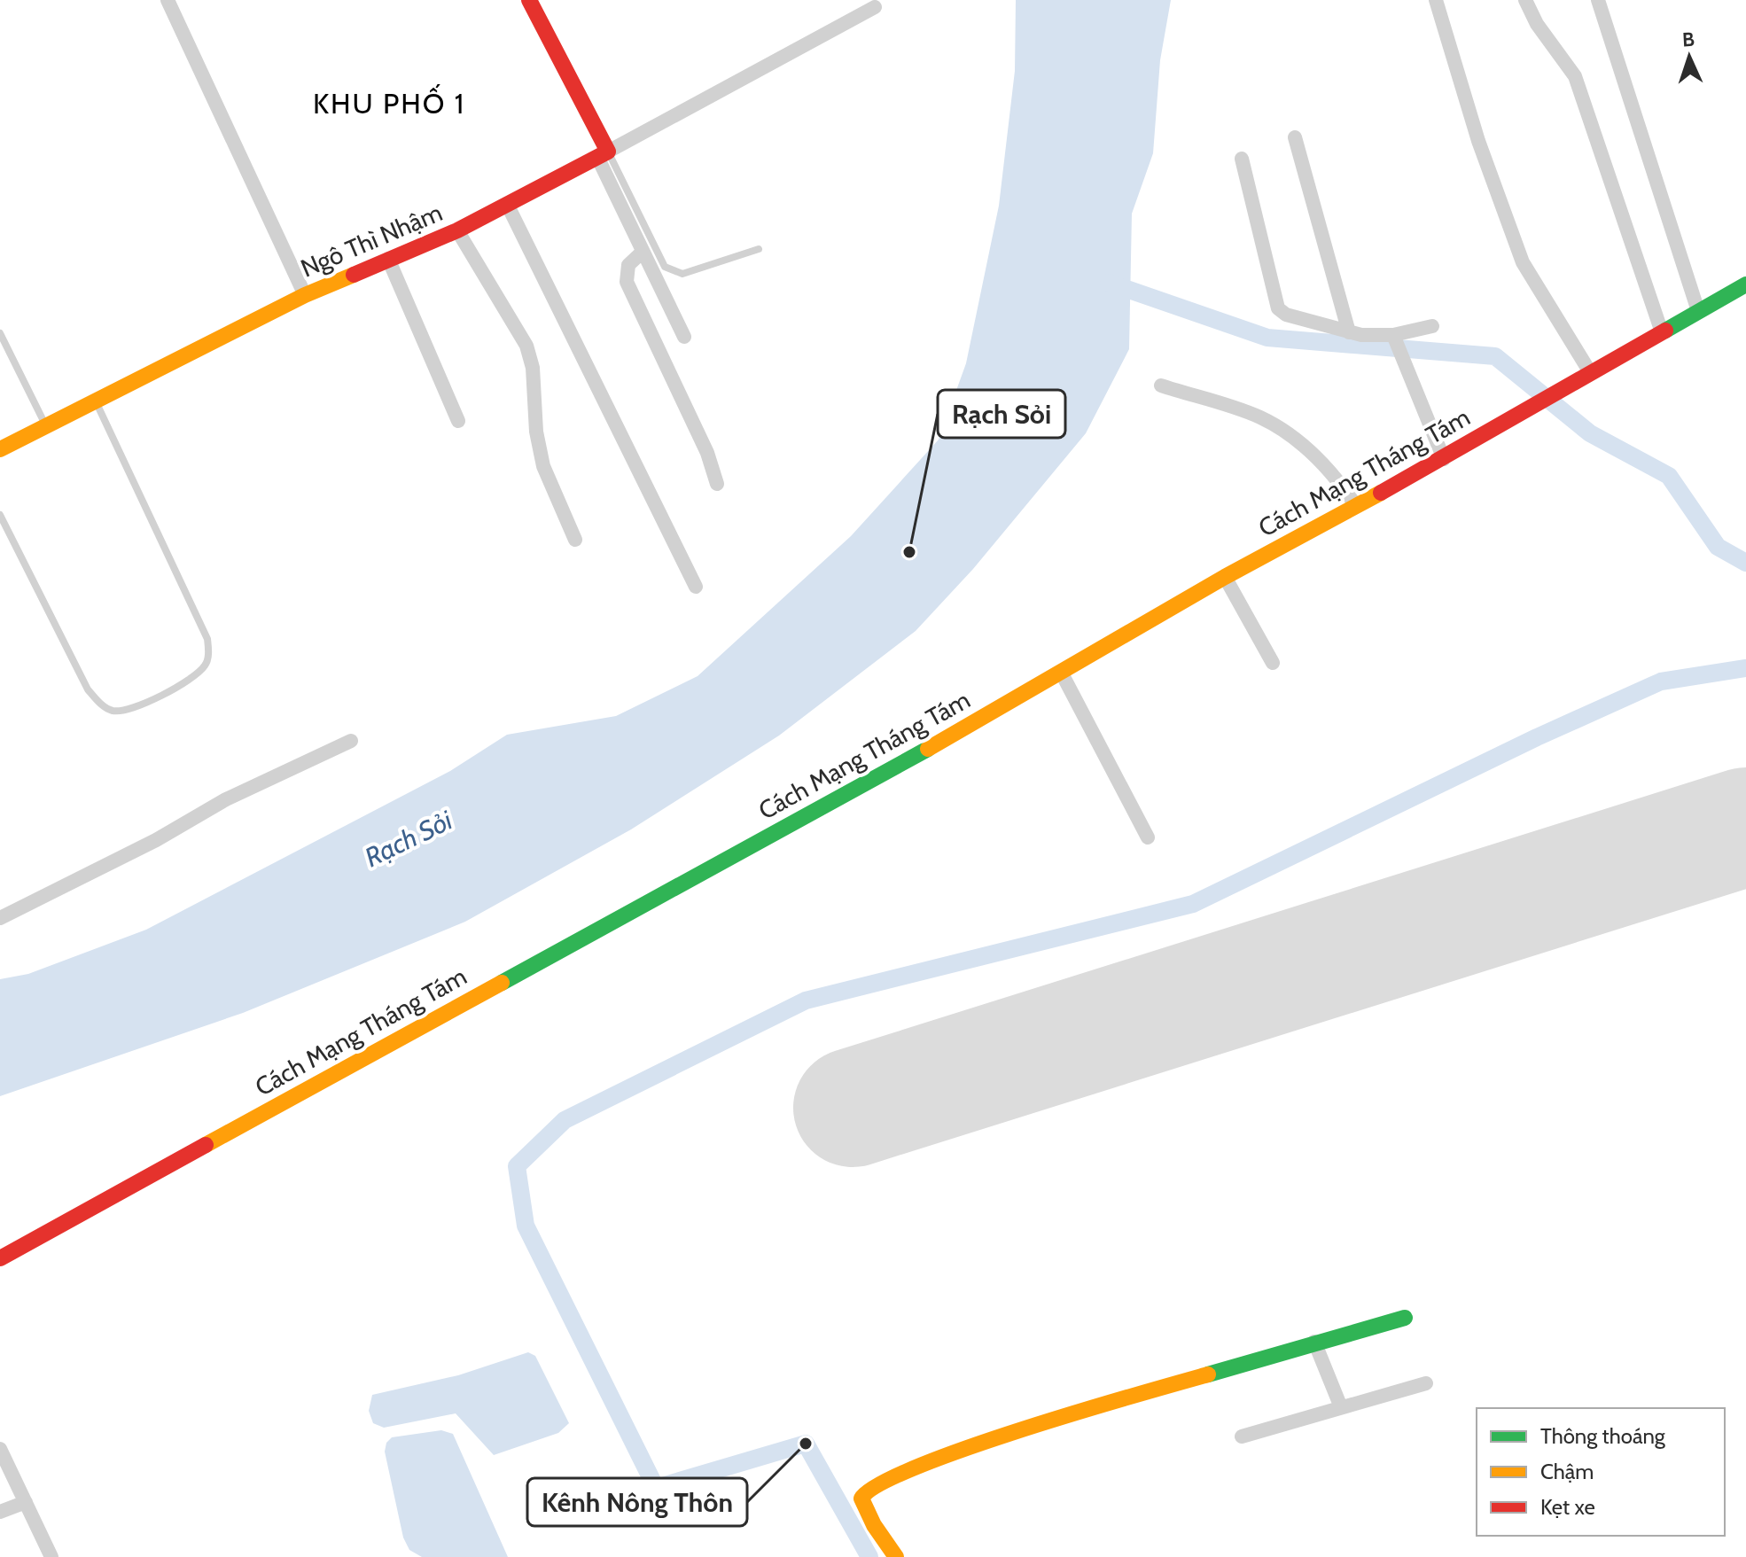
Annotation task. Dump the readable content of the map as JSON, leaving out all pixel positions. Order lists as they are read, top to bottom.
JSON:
{
  "streets": {
    "main road": ["Ngô Thì Nhậm", "Cách Mạng Tháng Tám"]
  },
  "districts": ["KHU PHỐ 1"],
  "water": ["Rạch Sỏi"],
  "places": ["Rạch Sỏi", "Kênh Nông Thôn"],
  "legend": ["Thông thoáng", "Chậm", "Kẹt xe"],
  "north": "top"
}
